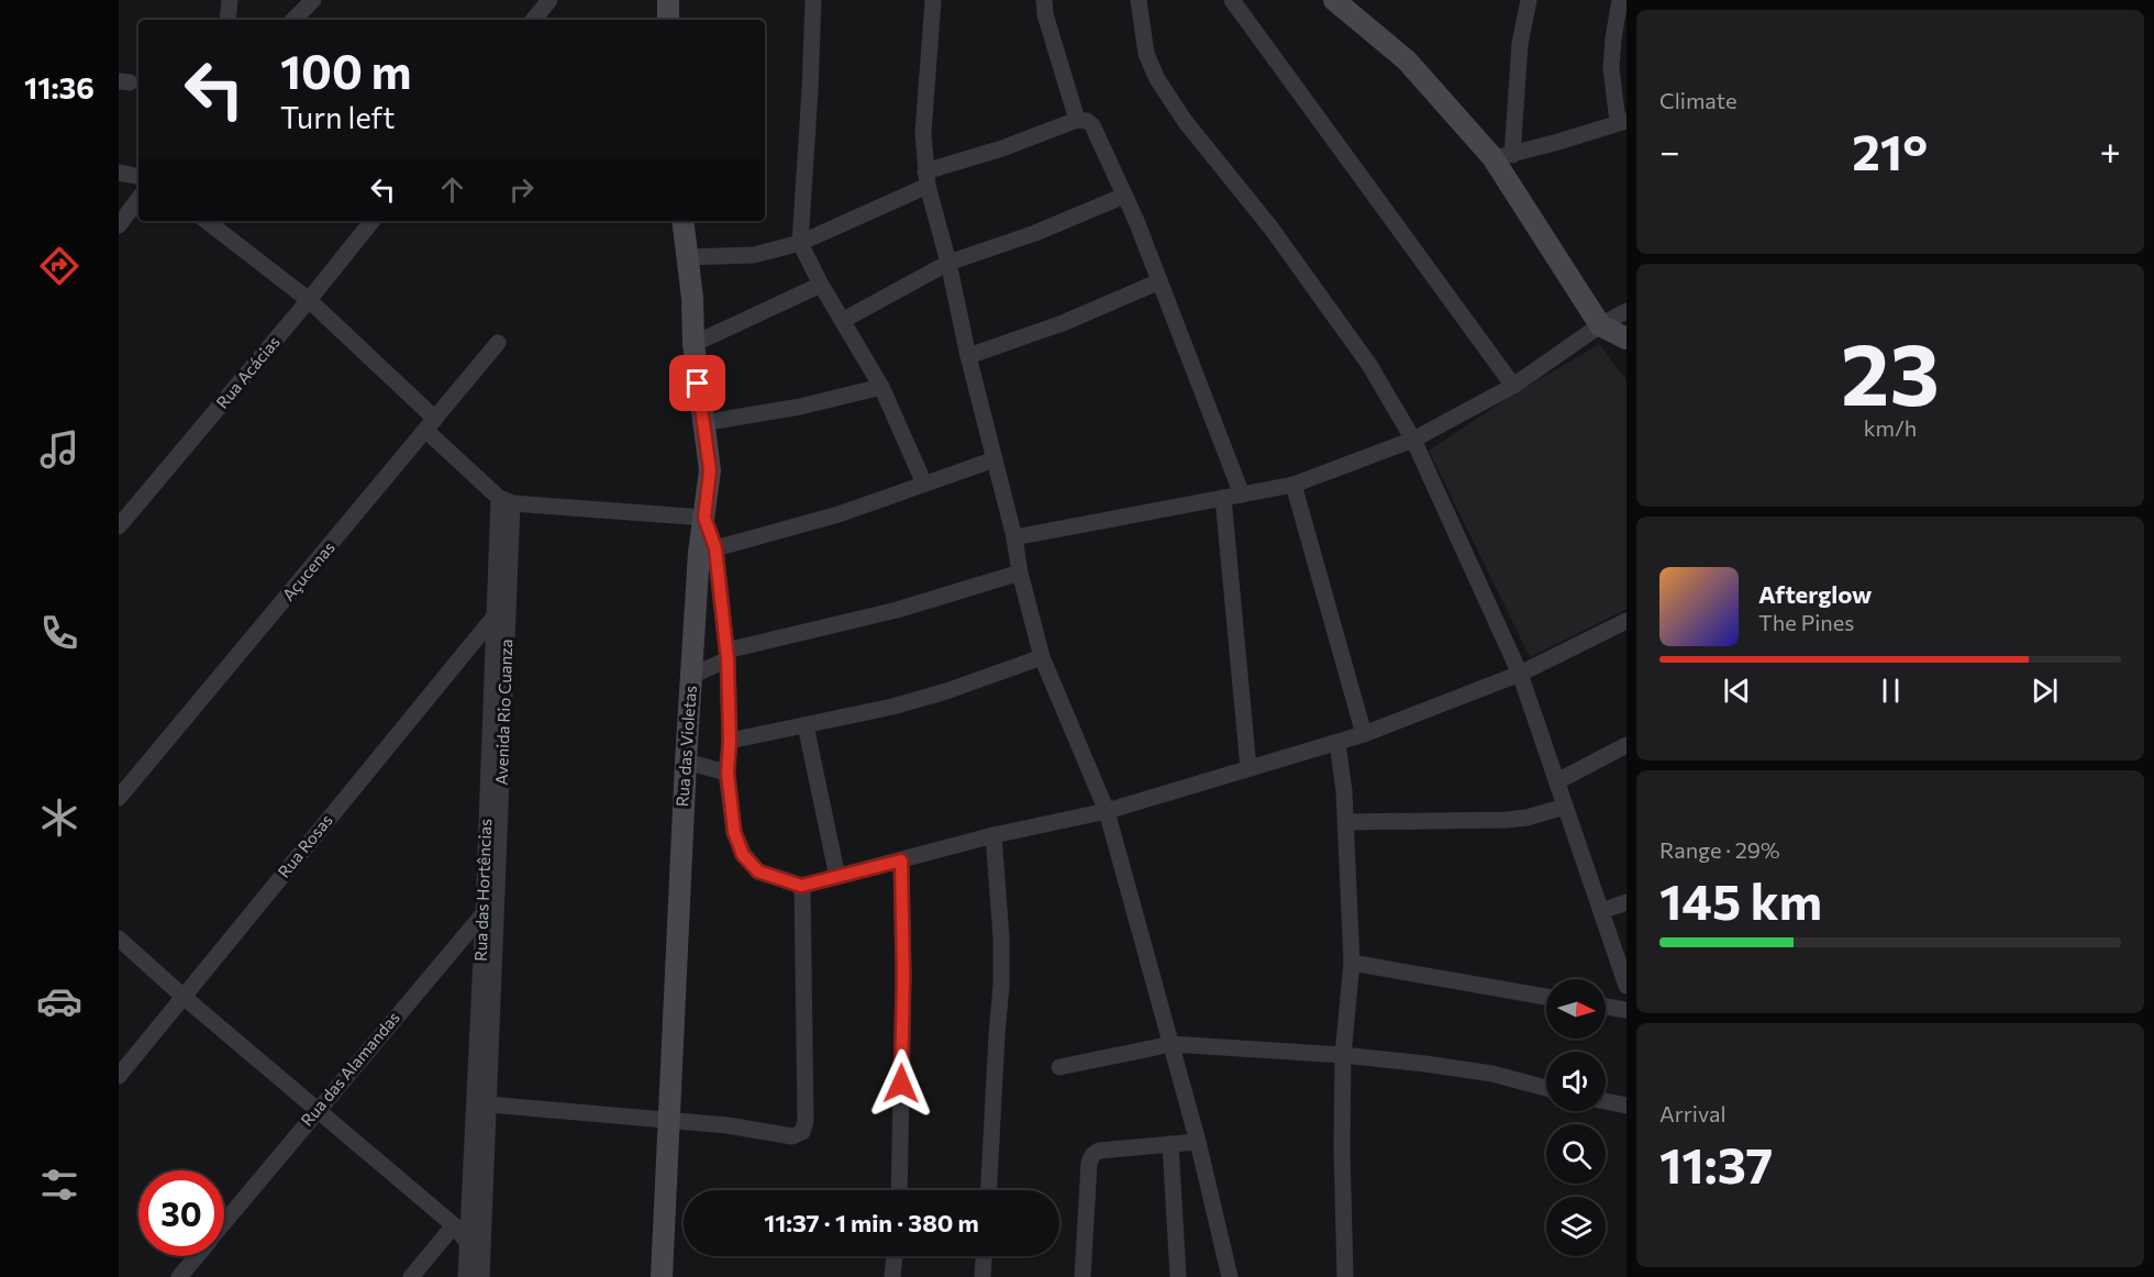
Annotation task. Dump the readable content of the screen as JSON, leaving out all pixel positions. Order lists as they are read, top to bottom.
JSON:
{
  "streets": {
    "street": [
      "Rua Acácias",
      "Açucenas",
      "Avenida Rio Cuanza",
      "Rua das Violetas",
      "Rua Rosas",
      "Rua das Hortências",
      "Rua das Alamandas"
    ]
  },
  "crossings": [
    ["Avenida Rio Cuanza", "Rua das Hortências"],
    ["Avenida Rio Cuanza", "Rua das Alamandas"],
    ["Rua Rosas", "Rua das Hortências"],
    ["Rua das Hortências", "Rua das Alamandas"]
  ],
  "north": "right",
  "page": {
    "tabs": "11:36",
    "tile": [
      "Climate",
      ["23", "km/h"],
      ["Range · 29%", "145 km"],
      ["Arrival", "11:37"]
    ],
    "turn": ["100 m", "Turn left"],
    "heat": ["−", "21°", "+"],
    "song": ["Afterglow", "The Pines"],
    "limit": "30",
    "trip": "11:37 · 1 min · 380 m"
  }
}
